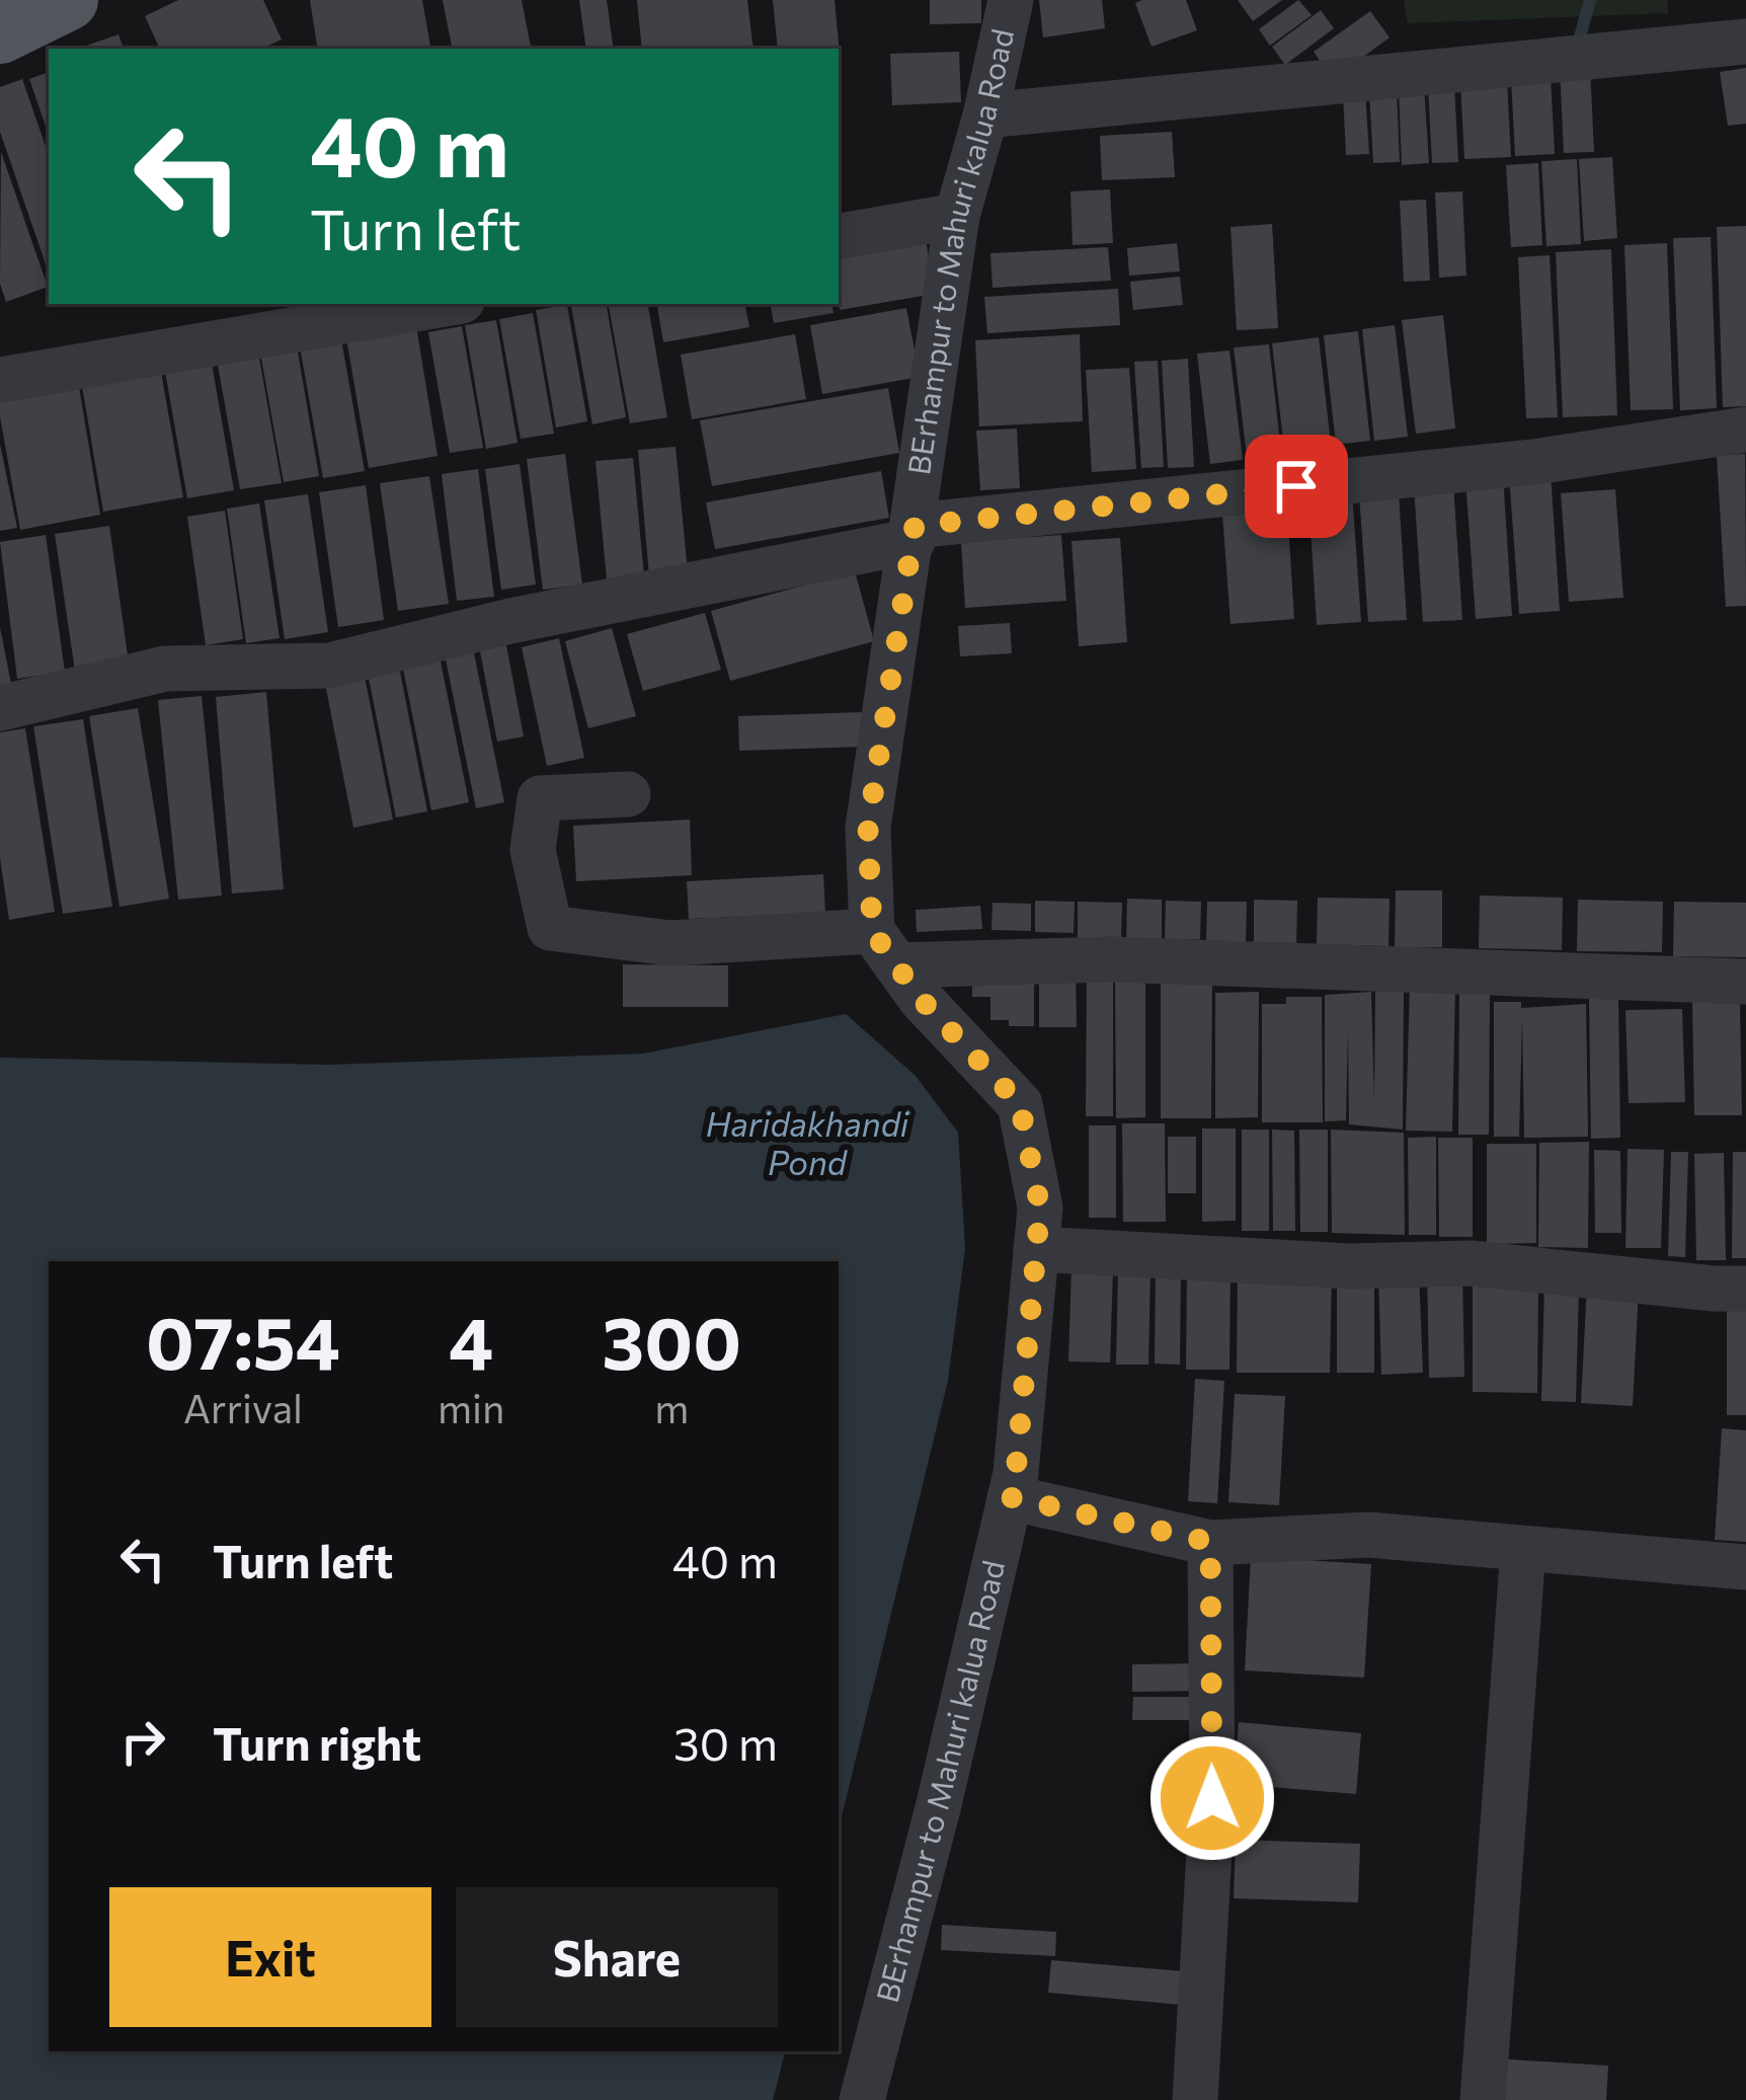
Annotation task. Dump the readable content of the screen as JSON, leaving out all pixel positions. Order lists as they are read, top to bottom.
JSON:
{
  "streets": {
    "street": ["BErhampur to Mahuri kalua Road"]
  },
  "water": ["Haridakhandi Pond"],
  "page": {
    "turn": ["40 m", "Turn left"],
    "eta": [
      "07:54",
      "Arrival",
      "4",
      "min",
      "300",
      "m"
    ],
    "list": [
      {
        "name": "Turn left",
        "value": "40 m"
      },
      {
        "name": "Turn right",
        "value": "30 m"
      }
    ],
    "buttons": ["Exit", "Share"]
  }
}
